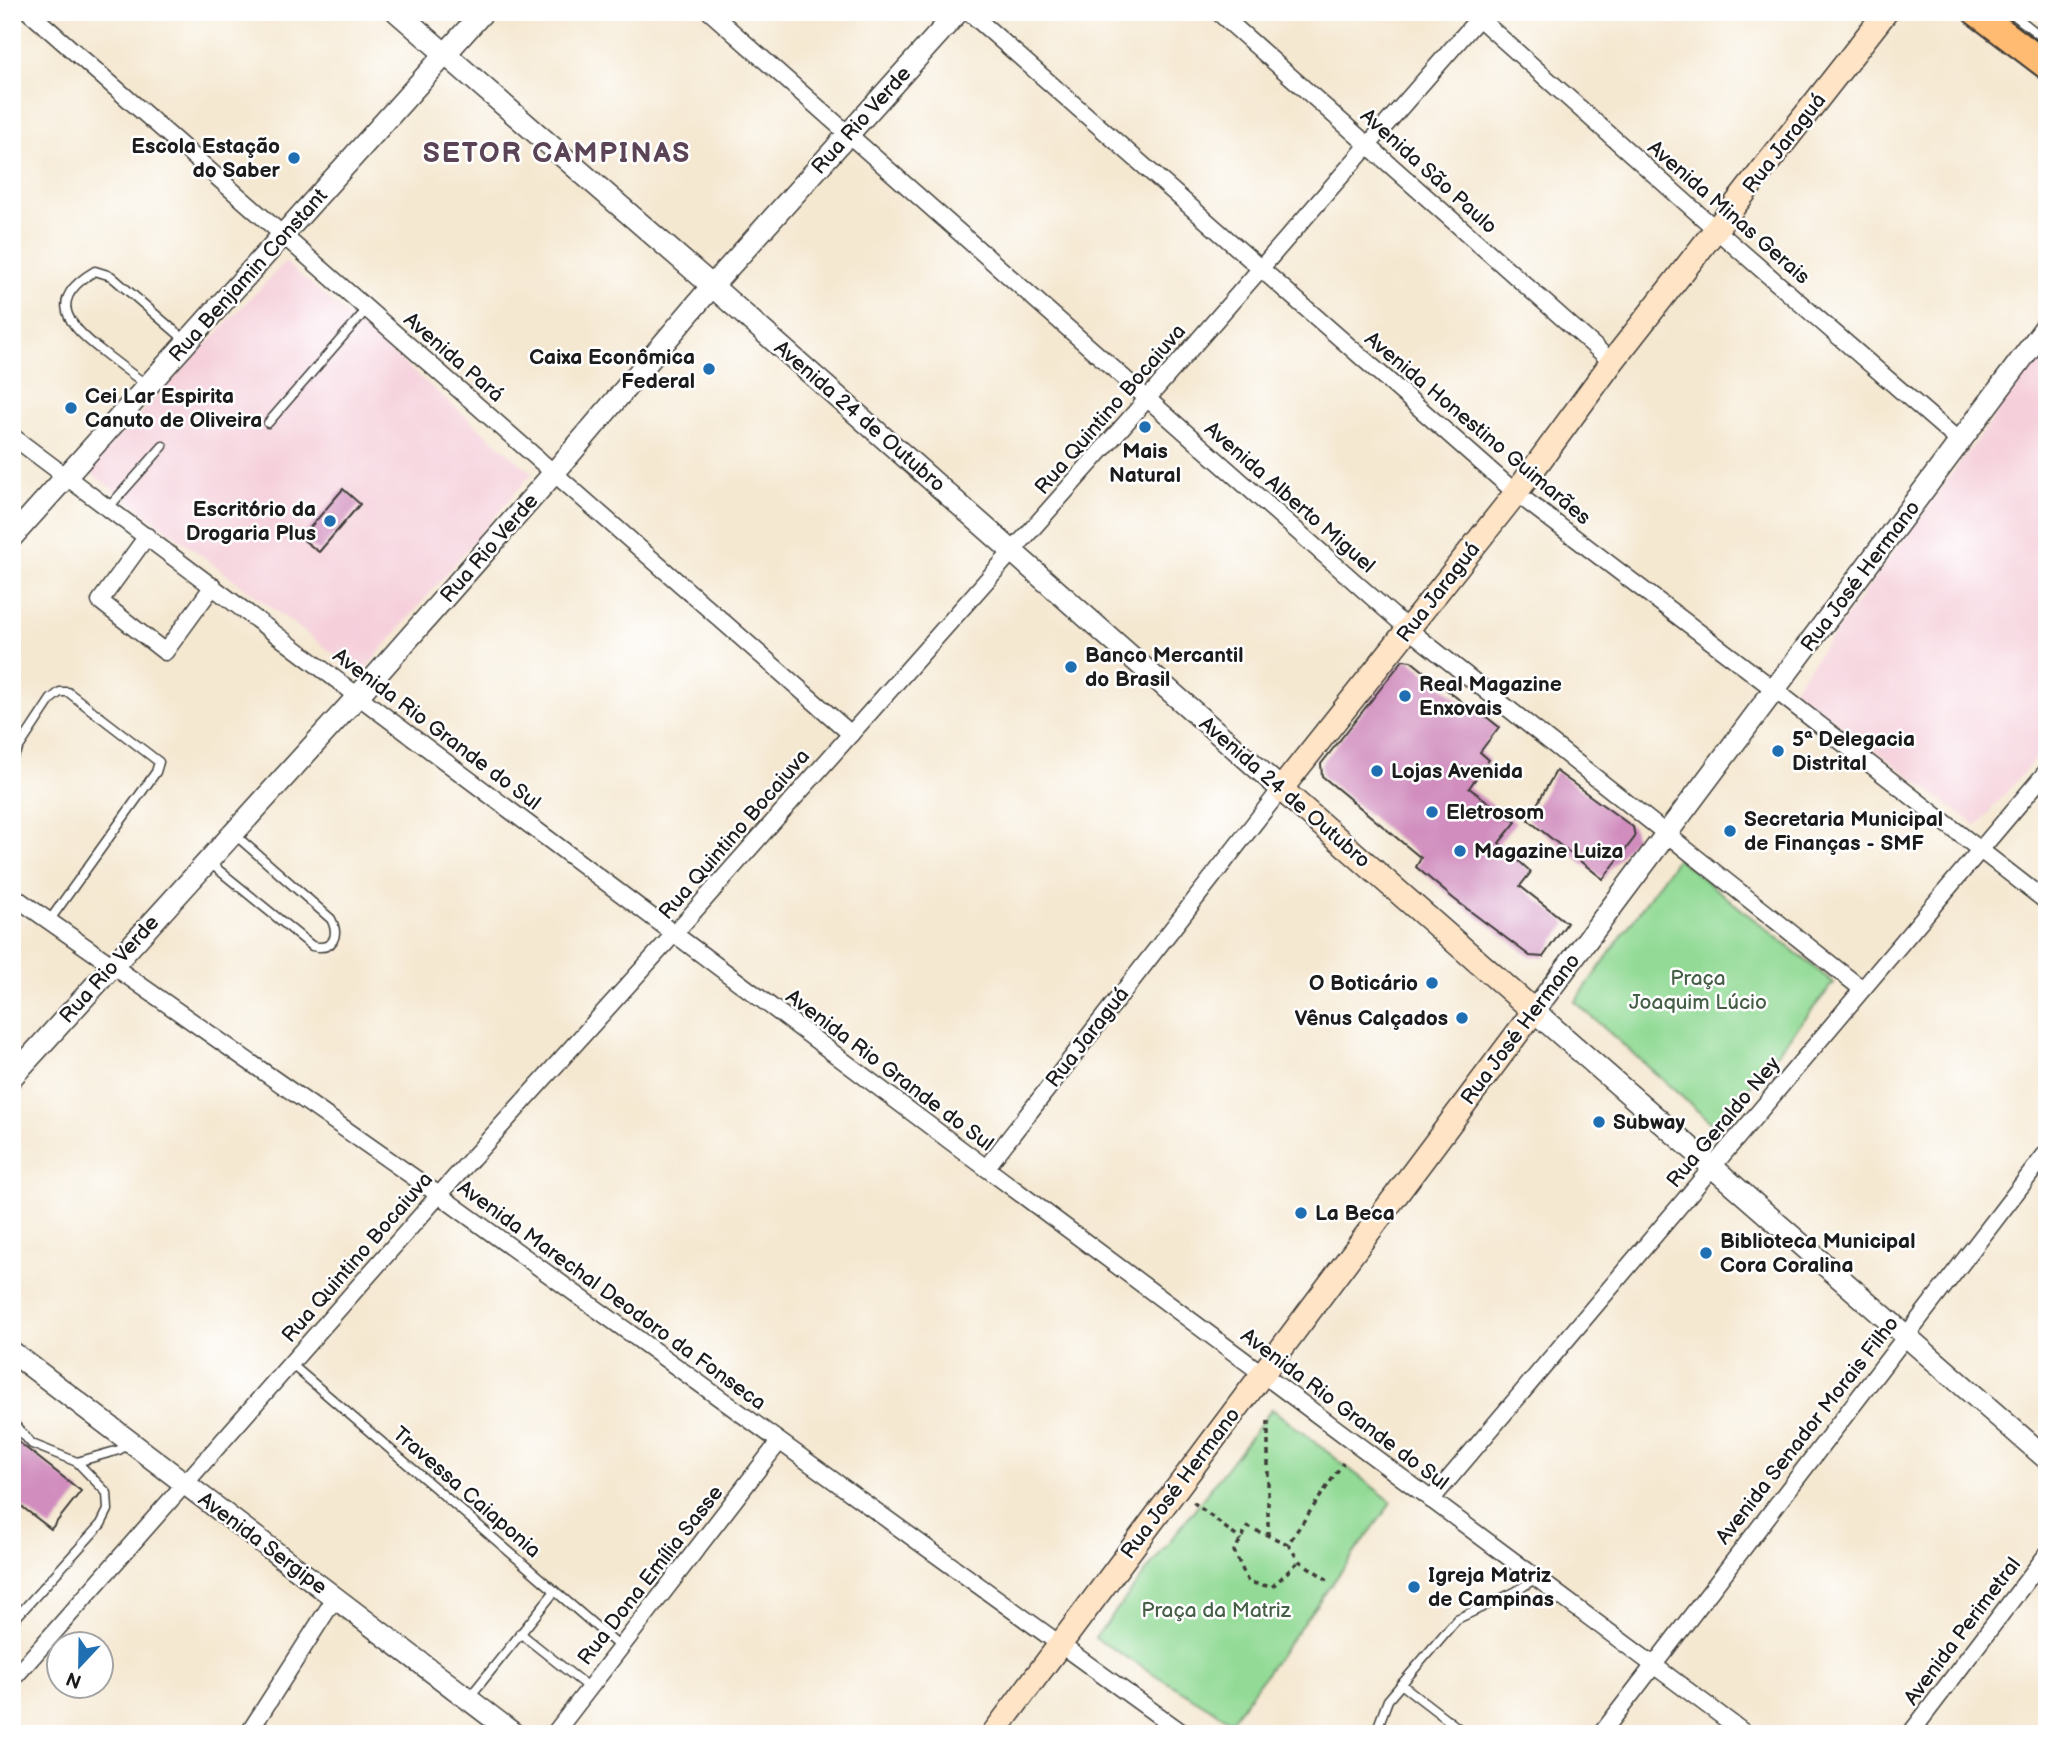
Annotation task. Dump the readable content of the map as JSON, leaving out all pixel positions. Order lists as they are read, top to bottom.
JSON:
{
  "streets": {
    "main road": ["Rua Jaraguá", "Avenida 24 de Outubro", "Rua José Hermano"],
    "street": [
      "Rua Rio Verde",
      "Avenida São Paulo",
      "Avenida Minas Gerais",
      "Rua Benjamin Constant",
      "Avenida Pará",
      "Rua Quintino Bocaiuva",
      "Avenida Honestino Guimarães",
      "Avenida Alberto Miguel",
      "Avenida Rio Grande do Sul",
      "Rua Geraldo Ney",
      "Avenida Marechal Deodoro da Fonseca",
      "Avenida Senador Morais Filho",
      "Avenida Sergipe",
      "Rua Dona Emília Sasse",
      "Avenida Perimetral"
    ],
    "lane": ["Travessa Caiaponia"]
  },
  "crossings": [
    ["Rua Rio Verde", "Avenida Pará"],
    ["Rua Rio Verde", "Avenida 24 de Outubro"],
    ["Rua Rio Verde", "Avenida Alberto Miguel"],
    ["Rua Rio Verde", "Avenida Rio Grande do Sul"],
    ["Rua Rio Verde", "Avenida Marechal Deodoro da Fonseca"],
    ["Rua Jaraguá", "Avenida São Paulo"],
    ["Rua Jaraguá", "Avenida Minas Gerais"],
    ["Rua Jaraguá", "Avenida 24 de Outubro"],
    ["Rua Jaraguá", "Avenida Honestino Guimarães"],
    ["Rua Jaraguá", "Avenida Alberto Miguel"],
    ["Rua Jaraguá", "Avenida Rio Grande do Sul"],
    ["Avenida São Paulo", "Rua Quintino Bocaiuva"],
    ["Avenida Minas Gerais", "Rua Quintino Bocaiuva"],
    ["Avenida Minas Gerais", "Rua José Hermano"],
    ["Rua Benjamin Constant", "Avenida Pará"],
    ["Rua Benjamin Constant", "Avenida 24 de Outubro"],
    ["Rua Benjamin Constant", "Avenida Rio Grande do Sul"],
    ["Avenida Pará", "Rua Quintino Bocaiuva"],
    ["Rua Quintino Bocaiuva", "Avenida 24 de Outubro"],
    ["Rua Quintino Bocaiuva", "Avenida Honestino Guimarães"],
    ["Rua Quintino Bocaiuva", "Avenida Alberto Miguel"],
    ["Rua Quintino Bocaiuva", "Avenida Rio Grande do Sul"],
    ["Rua Quintino Bocaiuva", "Avenida Marechal Deodoro da Fonseca"],
    ["Rua Quintino Bocaiuva", "Travessa Caiaponia"],
    ["Rua Quintino Bocaiuva", "Avenida Sergipe"],
    ["Avenida 24 de Outubro", "Rua José Hermano"],
    ["Avenida 24 de Outubro", "Rua Geraldo Ney"],
    ["Avenida 24 de Outubro", "Avenida Senador Morais Filho"],
    ["Avenida Honestino Guimarães", "Rua José Hermano"],
    ["Avenida Honestino Guimarães", "Rua Geraldo Ney"],
    ["Avenida Alberto Miguel", "Rua José Hermano"],
    ["Avenida Alberto Miguel", "Rua Geraldo Ney"],
    ["Rua José Hermano", "Avenida Rio Grande do Sul"],
    ["Rua José Hermano", "Avenida Marechal Deodoro da Fonseca"],
    ["Avenida Rio Grande do Sul", "Rua Geraldo Ney"],
    ["Avenida Rio Grande do Sul", "Avenida Senador Morais Filho"],
    ["Avenida Marechal Deodoro da Fonseca", "Rua Dona Emília Sasse"],
    ["Travessa Caiaponia", "Rua Dona Emília Sasse"]
  ],
  "districts": ["SETOR CAMPINAS"],
  "parks": ["Praça Joaquim Lúcio", "Praça da Matriz"],
  "places": [
    "Escola Estação do Saber",
    "Caixa Econômica Federal",
    "Cei Lar Espirita Canuto de Oliveira",
    "Mais Natural",
    "Escritório da Drogaria Plus",
    "Banco Mercantil do Brasil",
    "Real Magazine Enxovais",
    "5ª Delegacia Distrital",
    "Lojas Avenida",
    "Eletrosom",
    "Secretaria Municipal de Finanças - SMF",
    "Magazine Luiza",
    "O Boticário",
    "Vênus Calçados",
    "Subway",
    "La Beca",
    "Biblioteca Municipal Cora Coralina",
    "Igreja Matriz de Campinas"
  ],
  "north": "bottom"
}
